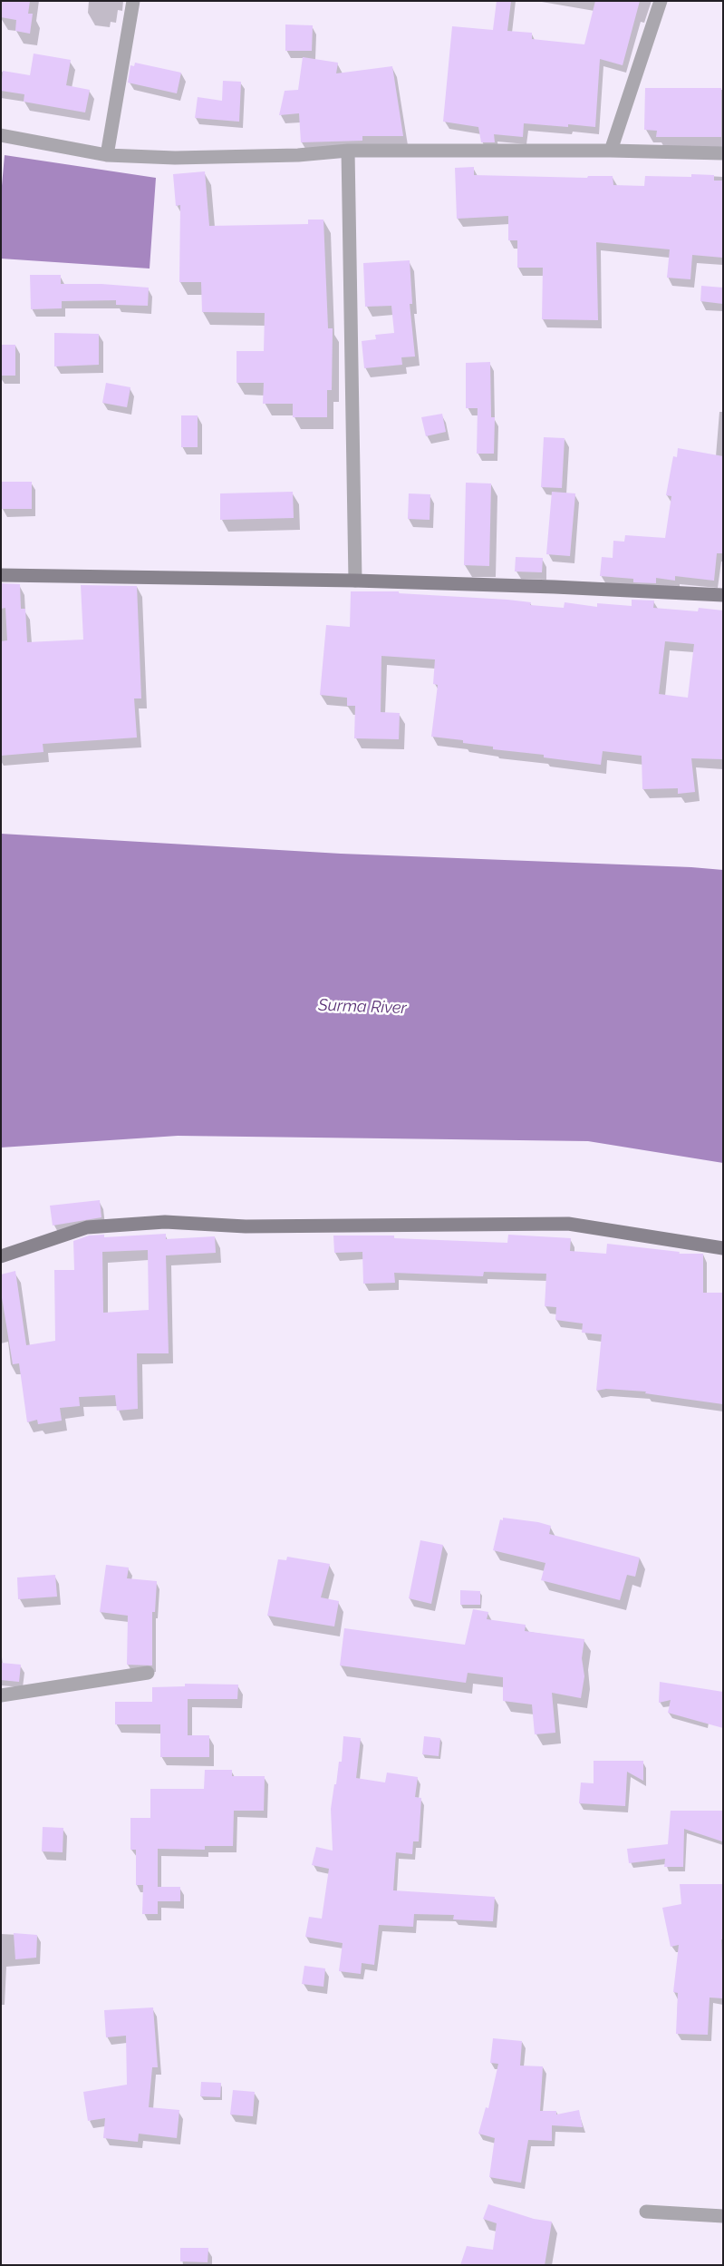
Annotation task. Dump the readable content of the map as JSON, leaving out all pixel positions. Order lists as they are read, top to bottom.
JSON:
{
  "water": ["Surma River"]
}
